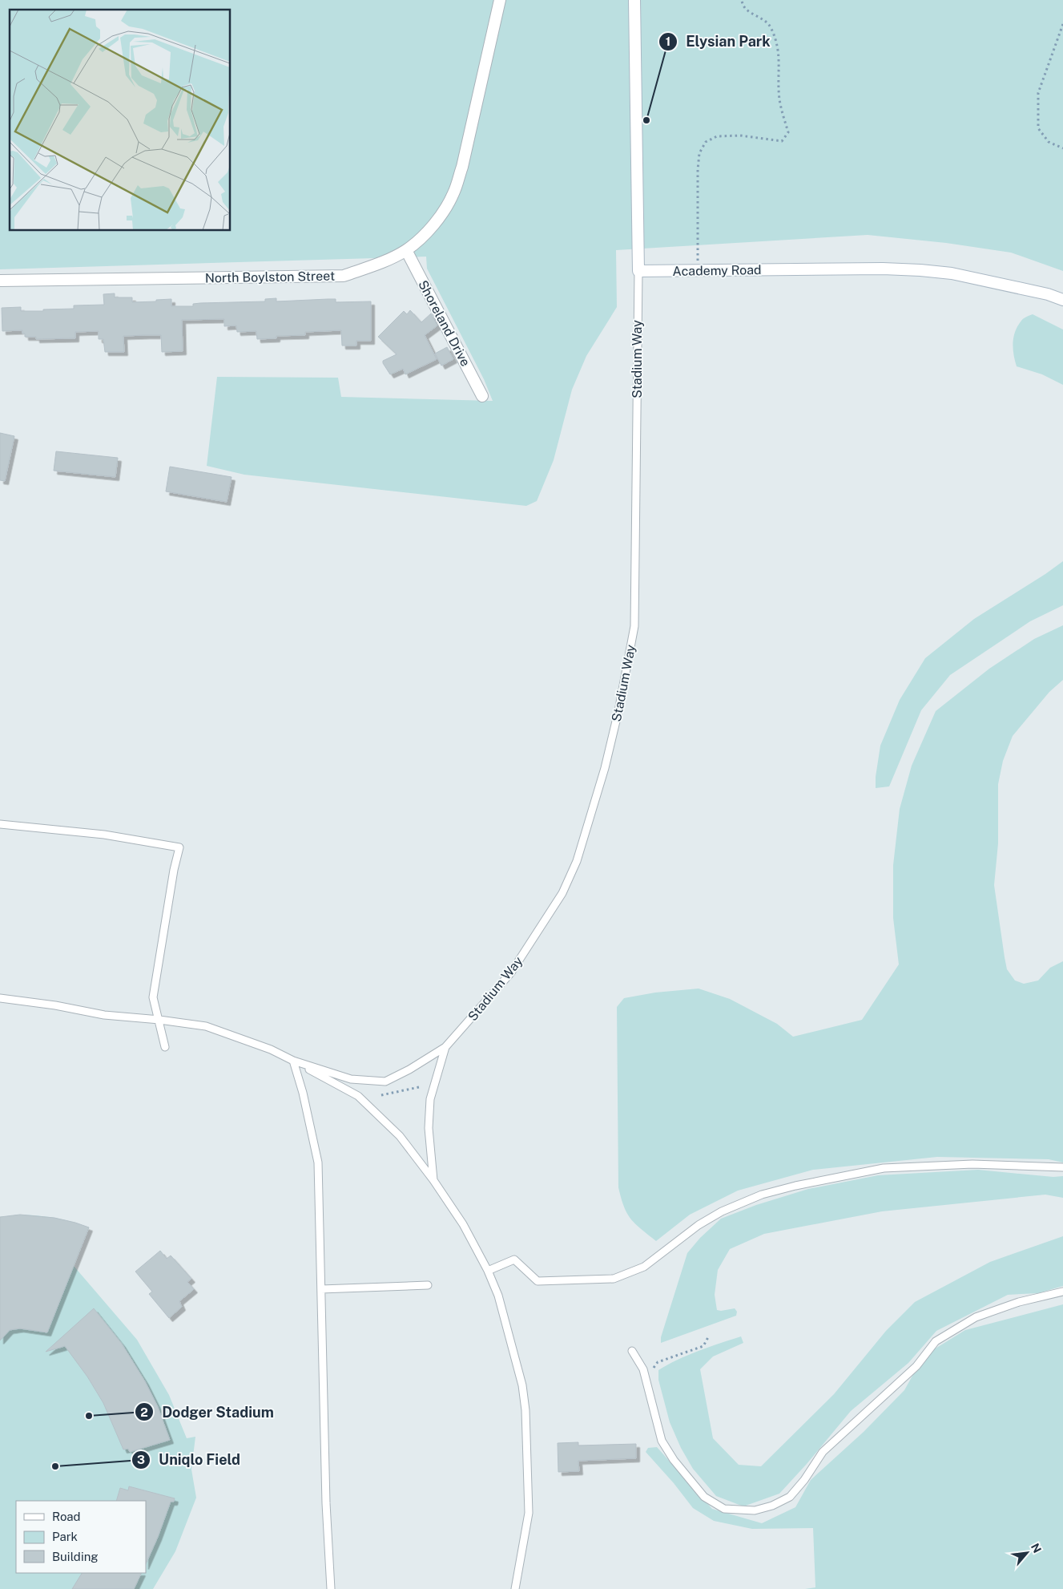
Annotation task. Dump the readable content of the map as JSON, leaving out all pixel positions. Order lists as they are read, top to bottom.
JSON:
{
  "streets": {
    "street": ["Academy Road", "North Boylston Street", "Shoreland Drive"],
    "lane": ["Stadium Way"]
  },
  "crossings": [
    ["Academy Road", "Stadium Way"],
    ["North Boylston Street", "Shoreland Drive"]
  ],
  "places": ["Elysian Park", "Dodger Stadium", "Uniqlo Field"],
  "legend": ["Road", "Park", "Building"],
  "north": "top right"
}
